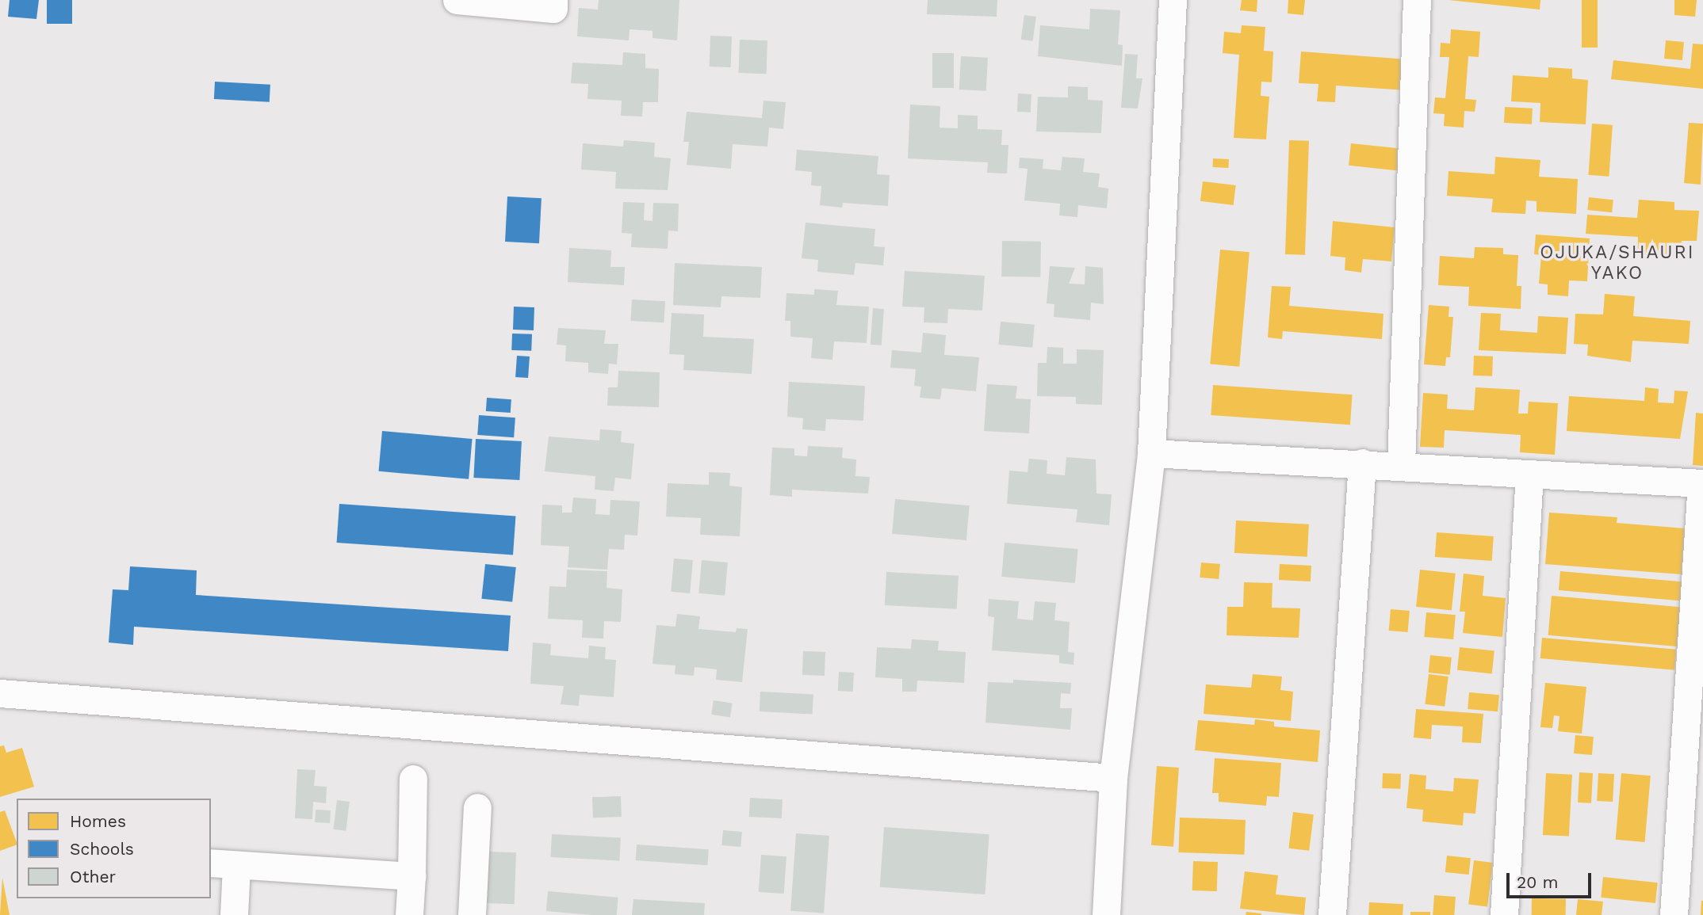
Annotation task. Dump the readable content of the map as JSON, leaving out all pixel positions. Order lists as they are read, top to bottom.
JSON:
{
  "districts": ["OJUKA/SHAURI YAKO"],
  "legend": ["Homes", "Schools", "Other"],
  "scale_bar": "20 m"
}
